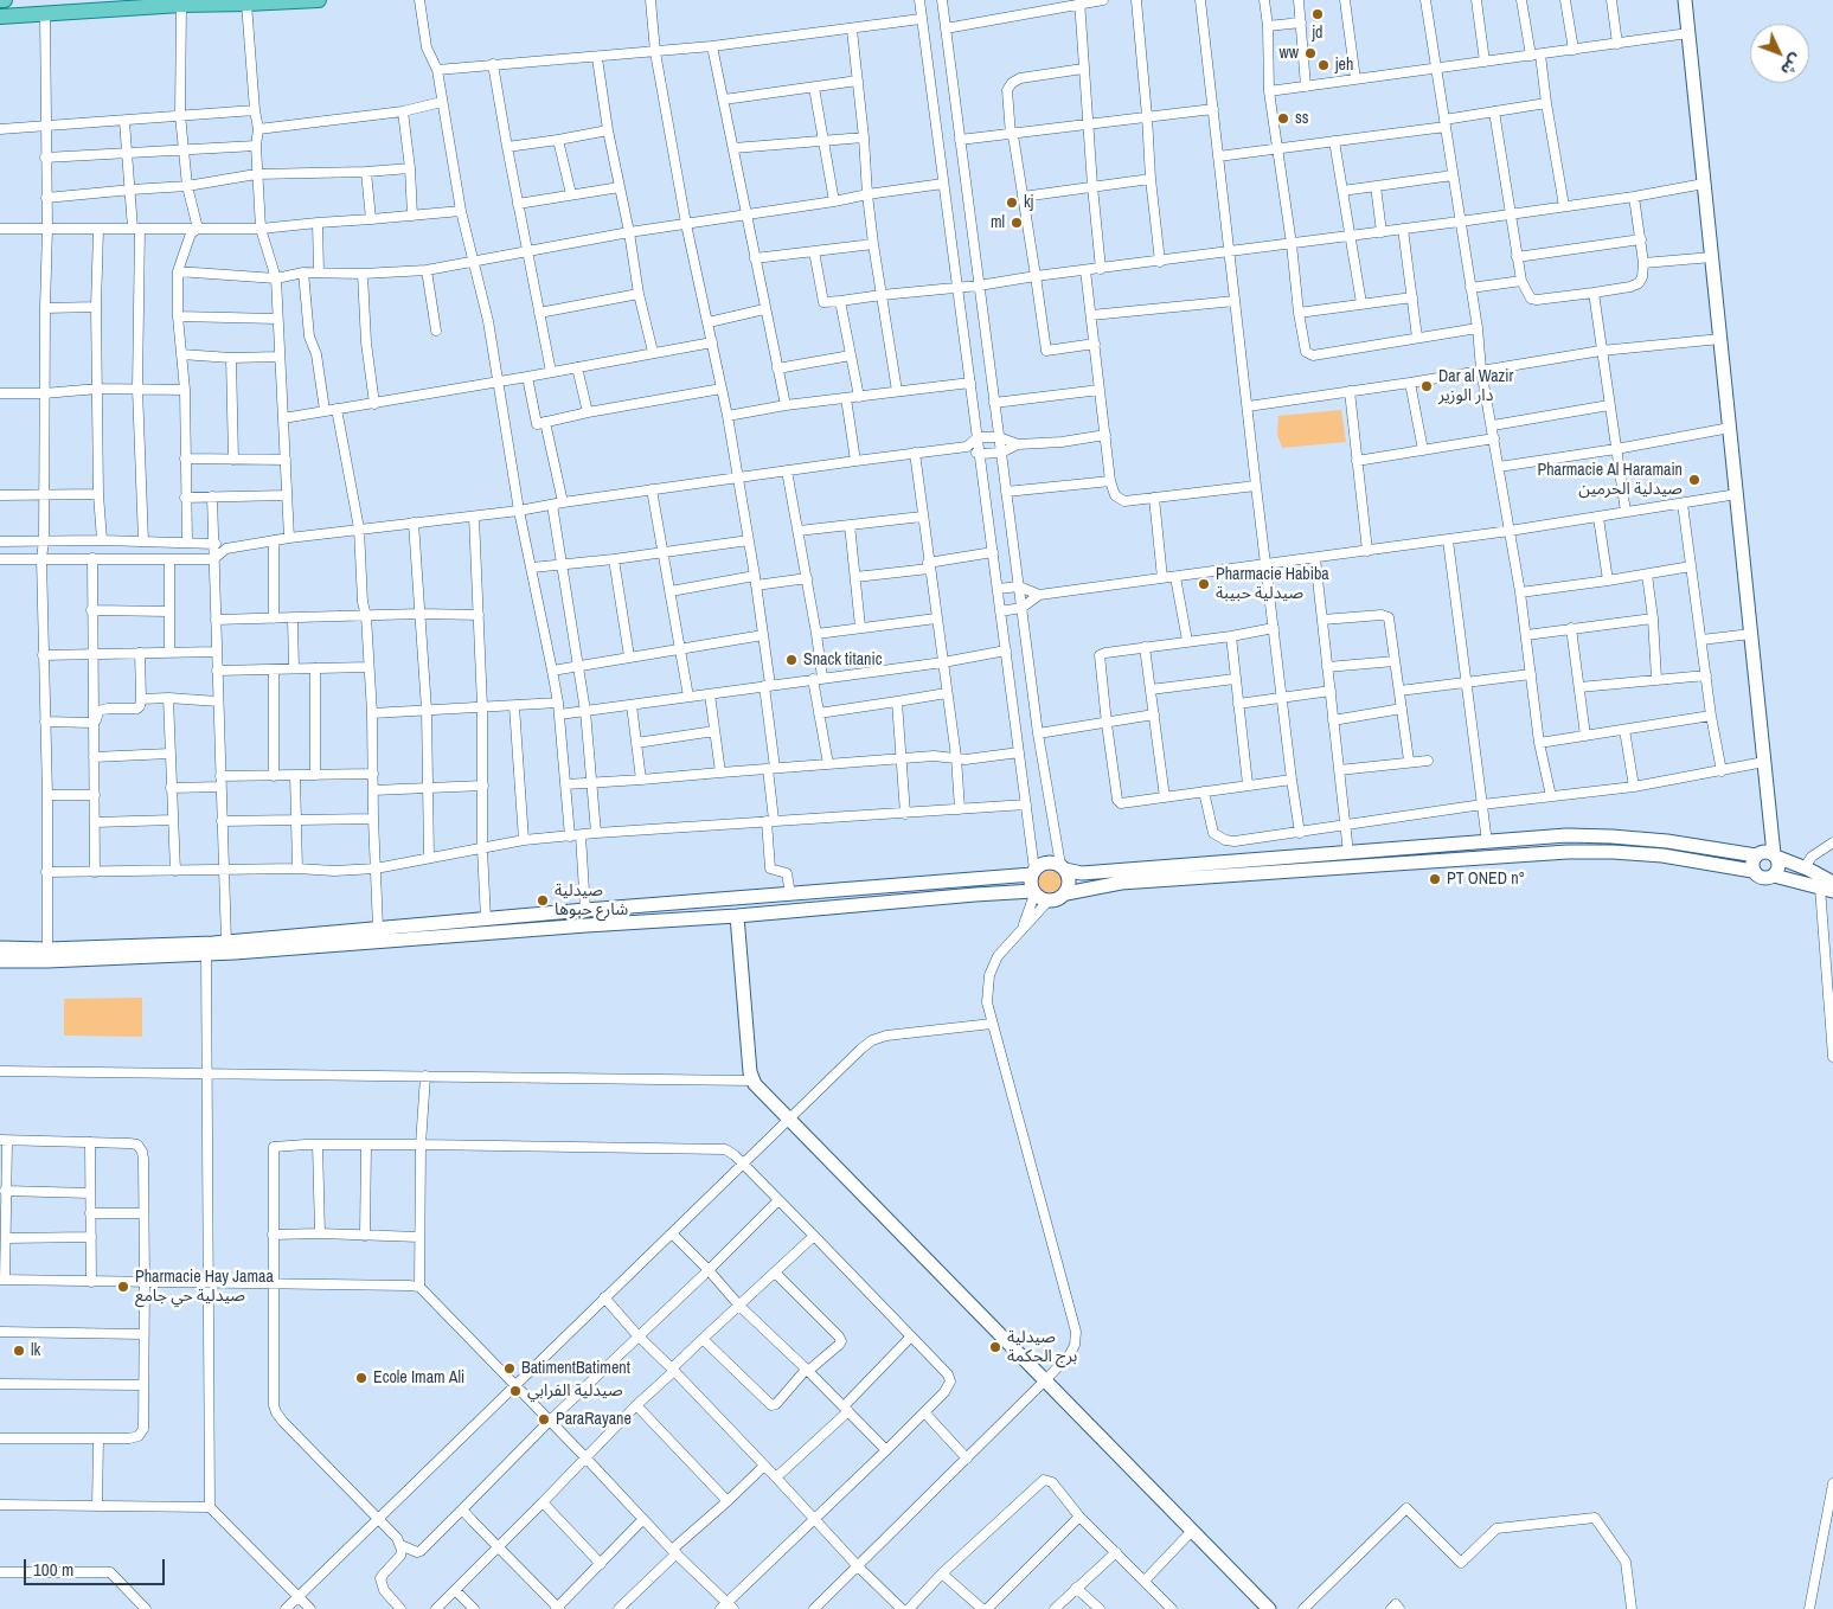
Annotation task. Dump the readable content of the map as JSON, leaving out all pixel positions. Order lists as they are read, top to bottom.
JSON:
{
  "places": [
    "jd",
    "ww",
    "jeh",
    "ss",
    "kj",
    "ml",
    "Dar al Wazir دار الوزير",
    "Pharmacie Al Haramain صيدلية الحرمين",
    "Pharmacie Habiba صيدلية حبيبة",
    "Snack titanic",
    "PT ONED n°",
    "صيدلية شارع حبوها",
    "Pharmacie Hay Jamaa صيدلية حي جامع",
    "صيدلية برج الحكمة",
    "lk",
    "BatimentBatiment",
    "Ecole Imam Ali",
    "صيدلية الفرابي",
    "ParaRayane"
  ],
  "scale_bar": "100 m",
  "north": "bottom right"
}
